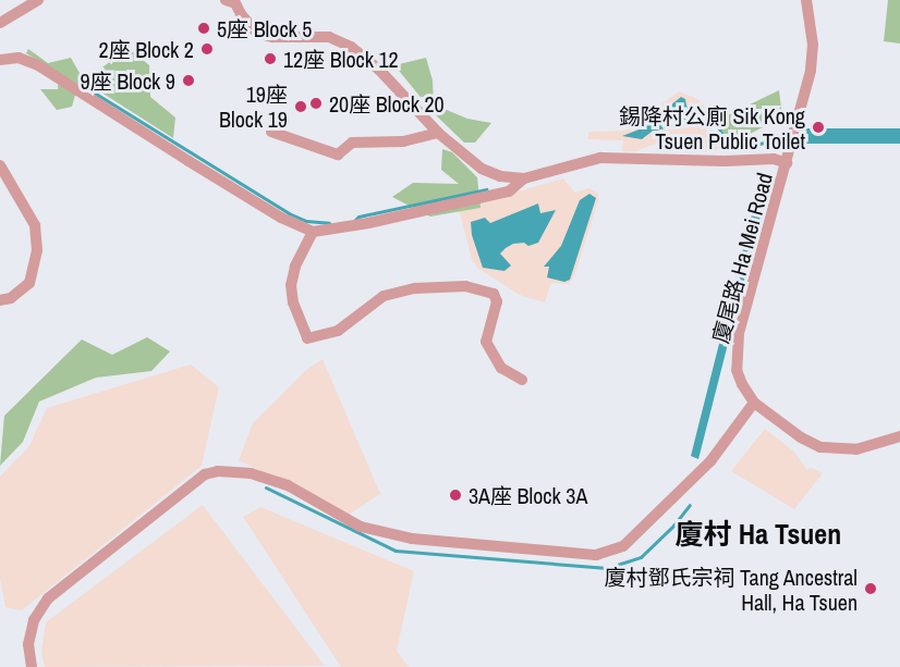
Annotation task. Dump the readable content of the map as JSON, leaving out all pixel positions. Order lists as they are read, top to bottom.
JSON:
{
  "streets": {
    "street": ["廈尾路 Ha Mei Road"]
  },
  "districts": ["廈村 Ha Tsuen"],
  "places": [
    "5座 Block 5",
    "2座 Block 2",
    "12座 Block 12",
    "9座 Block 9",
    "20座 Block 20",
    "19座 Block 19",
    "錫降村公廁 Sik Kong Tsuen Public Toilet",
    "3A座 Block 3A",
    "廈村鄧氏宗祠 Tang Ancestral Hall, Ha Tsuen"
  ]
}
